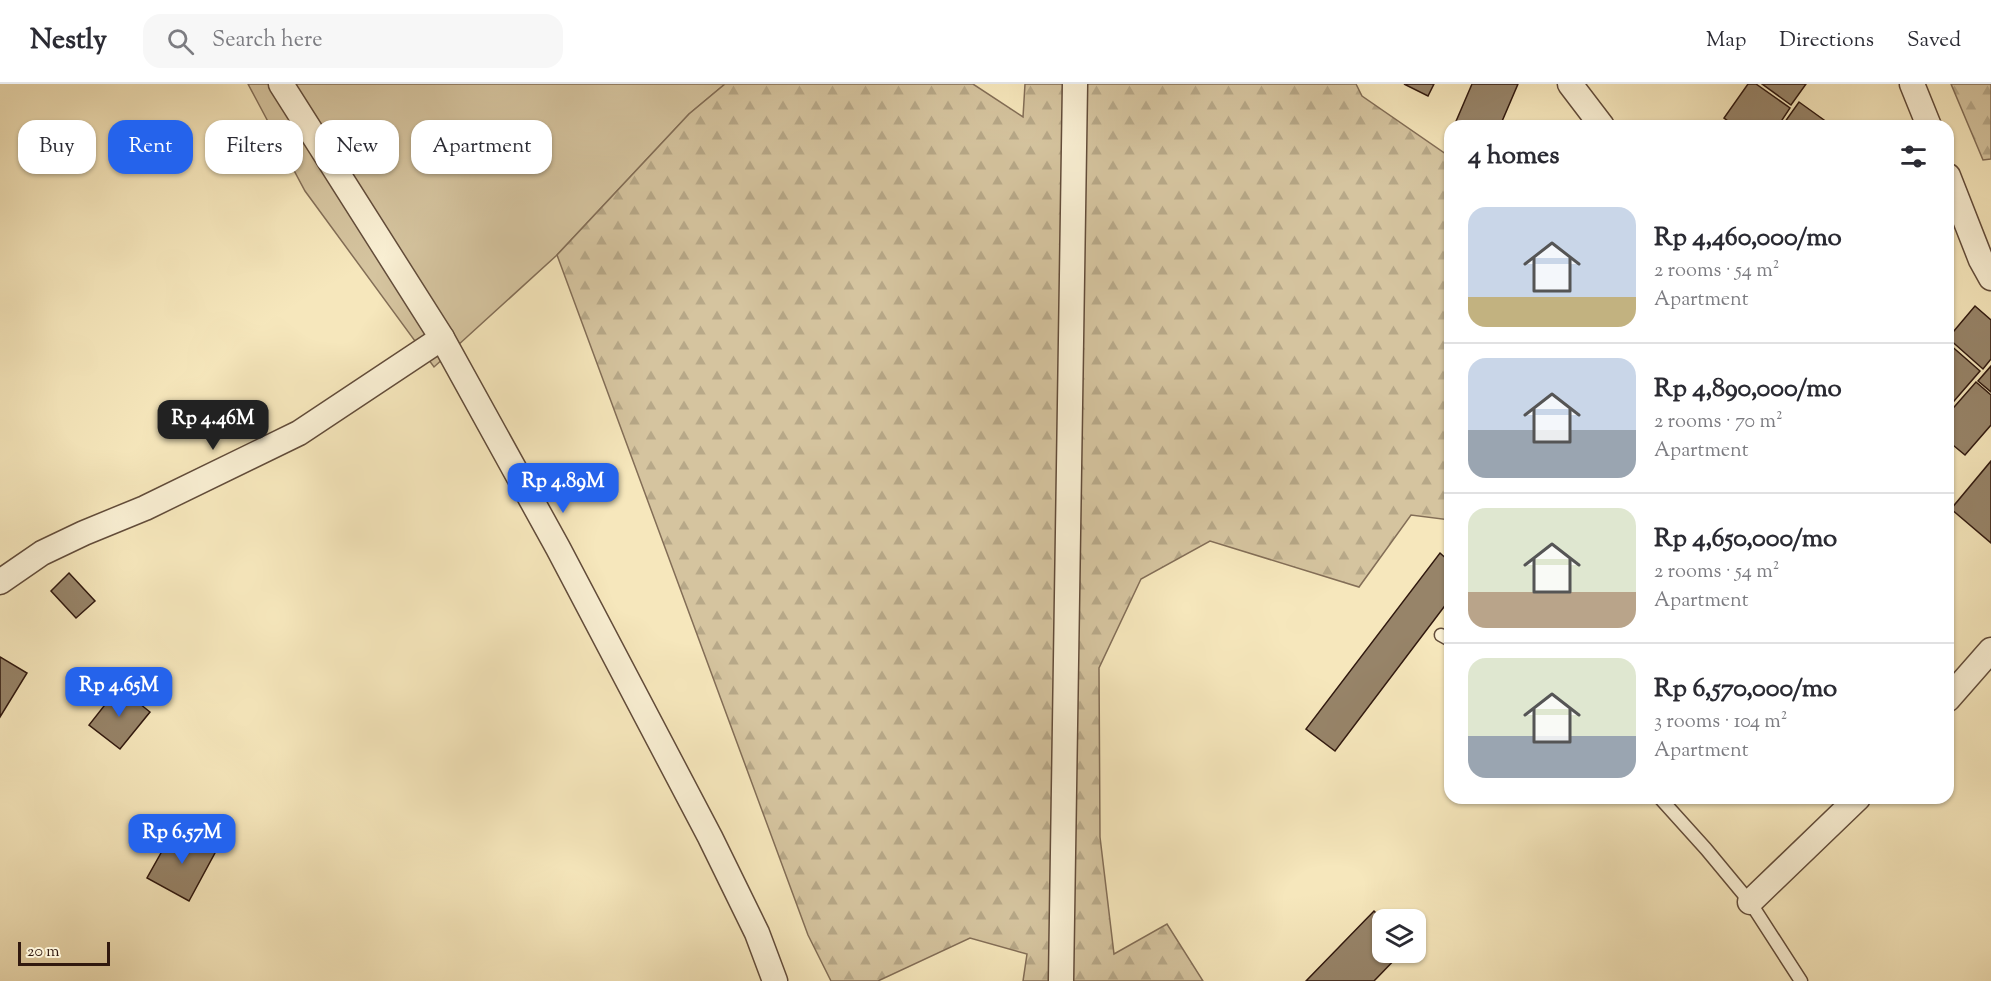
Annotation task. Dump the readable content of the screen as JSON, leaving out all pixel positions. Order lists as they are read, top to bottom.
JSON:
{
  "scale_bar": "20 m",
  "page": {
    "header": "Nestly",
    "search": "Search here",
    "nav": ["Map", "Directions", "Saved"],
    "chip": [
      "Buy",
      "Rent",
      "Filters",
      "New",
      "Apartment"
    ],
    "heading": "4 homes",
    "list": [
      {
        "name": "Rp 4,460,000/mo",
        "note": "2 rooms · 54 m² · Apartment"
      },
      {
        "name": "Rp 4,890,000/mo",
        "note": "2 rooms · 70 m² · Apartment"
      },
      {
        "name": "Rp 4,650,000/mo",
        "note": "2 rooms · 54 m² · Apartment"
      },
      {
        "name": "Rp 6,570,000/mo",
        "note": "3 rooms · 104 m² · Apartment"
      }
    ],
    "price": [
      "Rp 4.46M",
      "Rp 4.89M",
      "Rp 4.65M",
      "Rp 6.57M"
    ],
    "scale": "20 m"
  }
}
